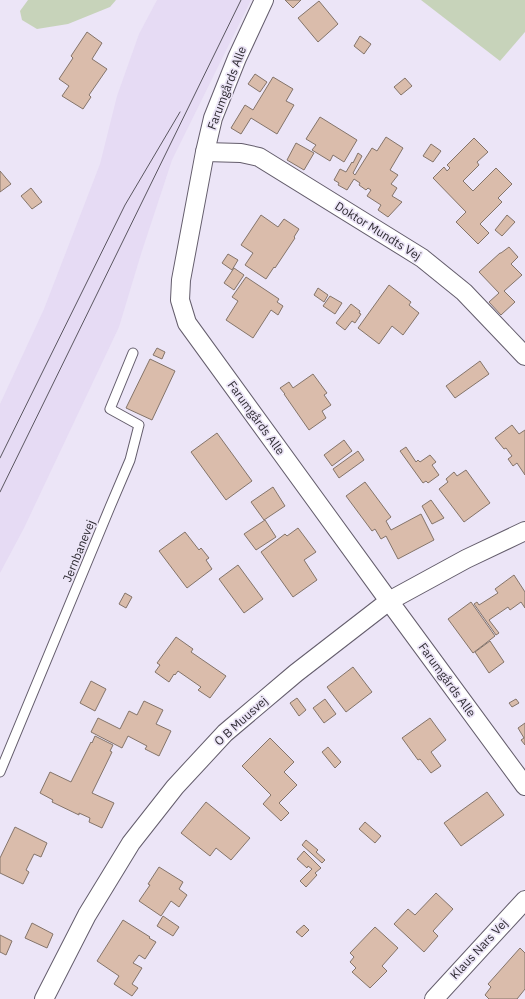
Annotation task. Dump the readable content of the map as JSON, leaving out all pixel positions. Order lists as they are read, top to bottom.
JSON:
{
  "streets": {
    "street": [
      "Farumgårds Alle",
      "Doktor Mundts Vej",
      "O B Muusvej",
      "Klaus Nars Vej"
    ],
    "lane": ["Jernbanevej"]
  },
  "crossings": [
    ["Farumgårds Alle", "Doktor Mundts Vej"],
    ["Farumgårds Alle", "O B Muusvej"]
  ]
}
